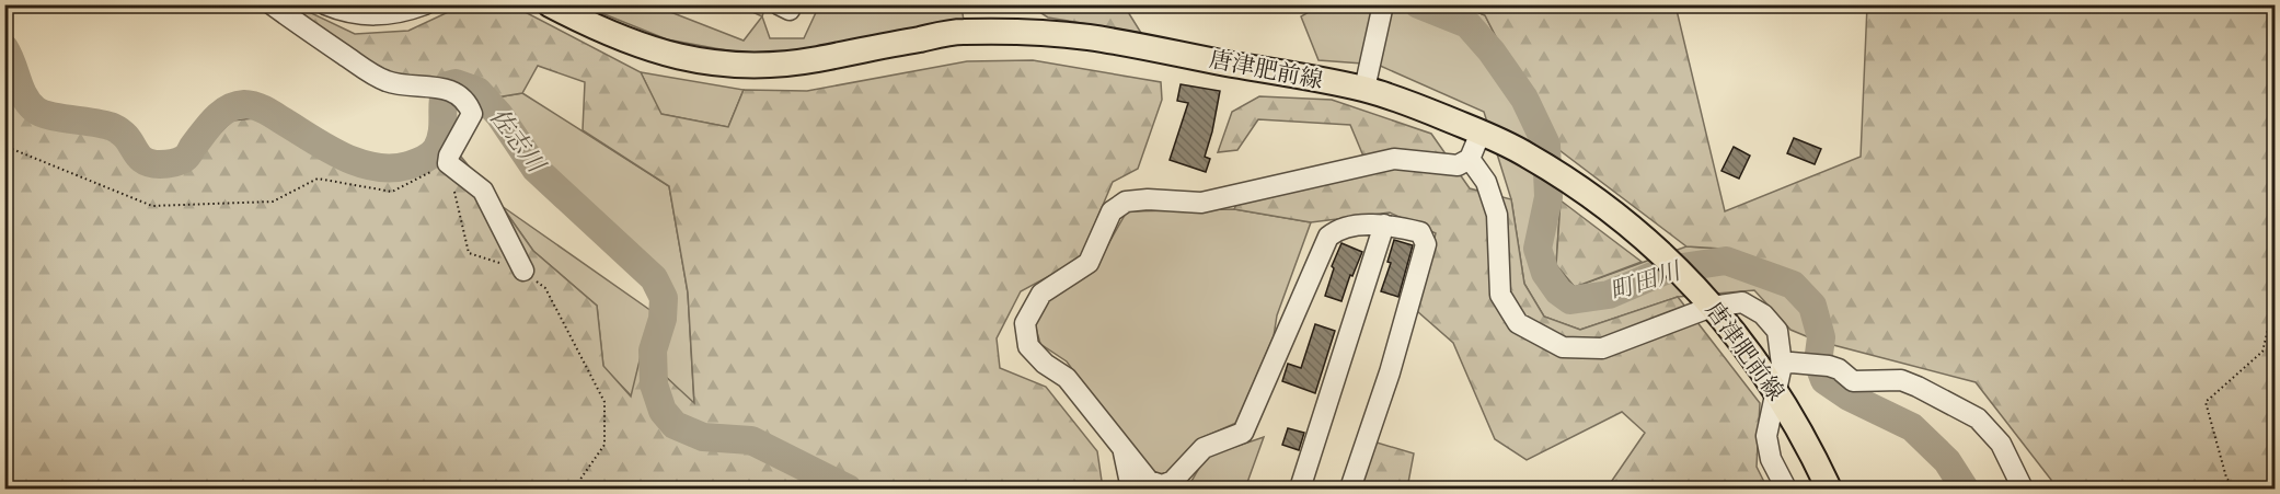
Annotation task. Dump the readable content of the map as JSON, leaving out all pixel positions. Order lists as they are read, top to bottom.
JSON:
{
  "streets": {
    "main road": ["唐津肥前線"]
  },
  "water": ["佐志川", "町田川"]
}
